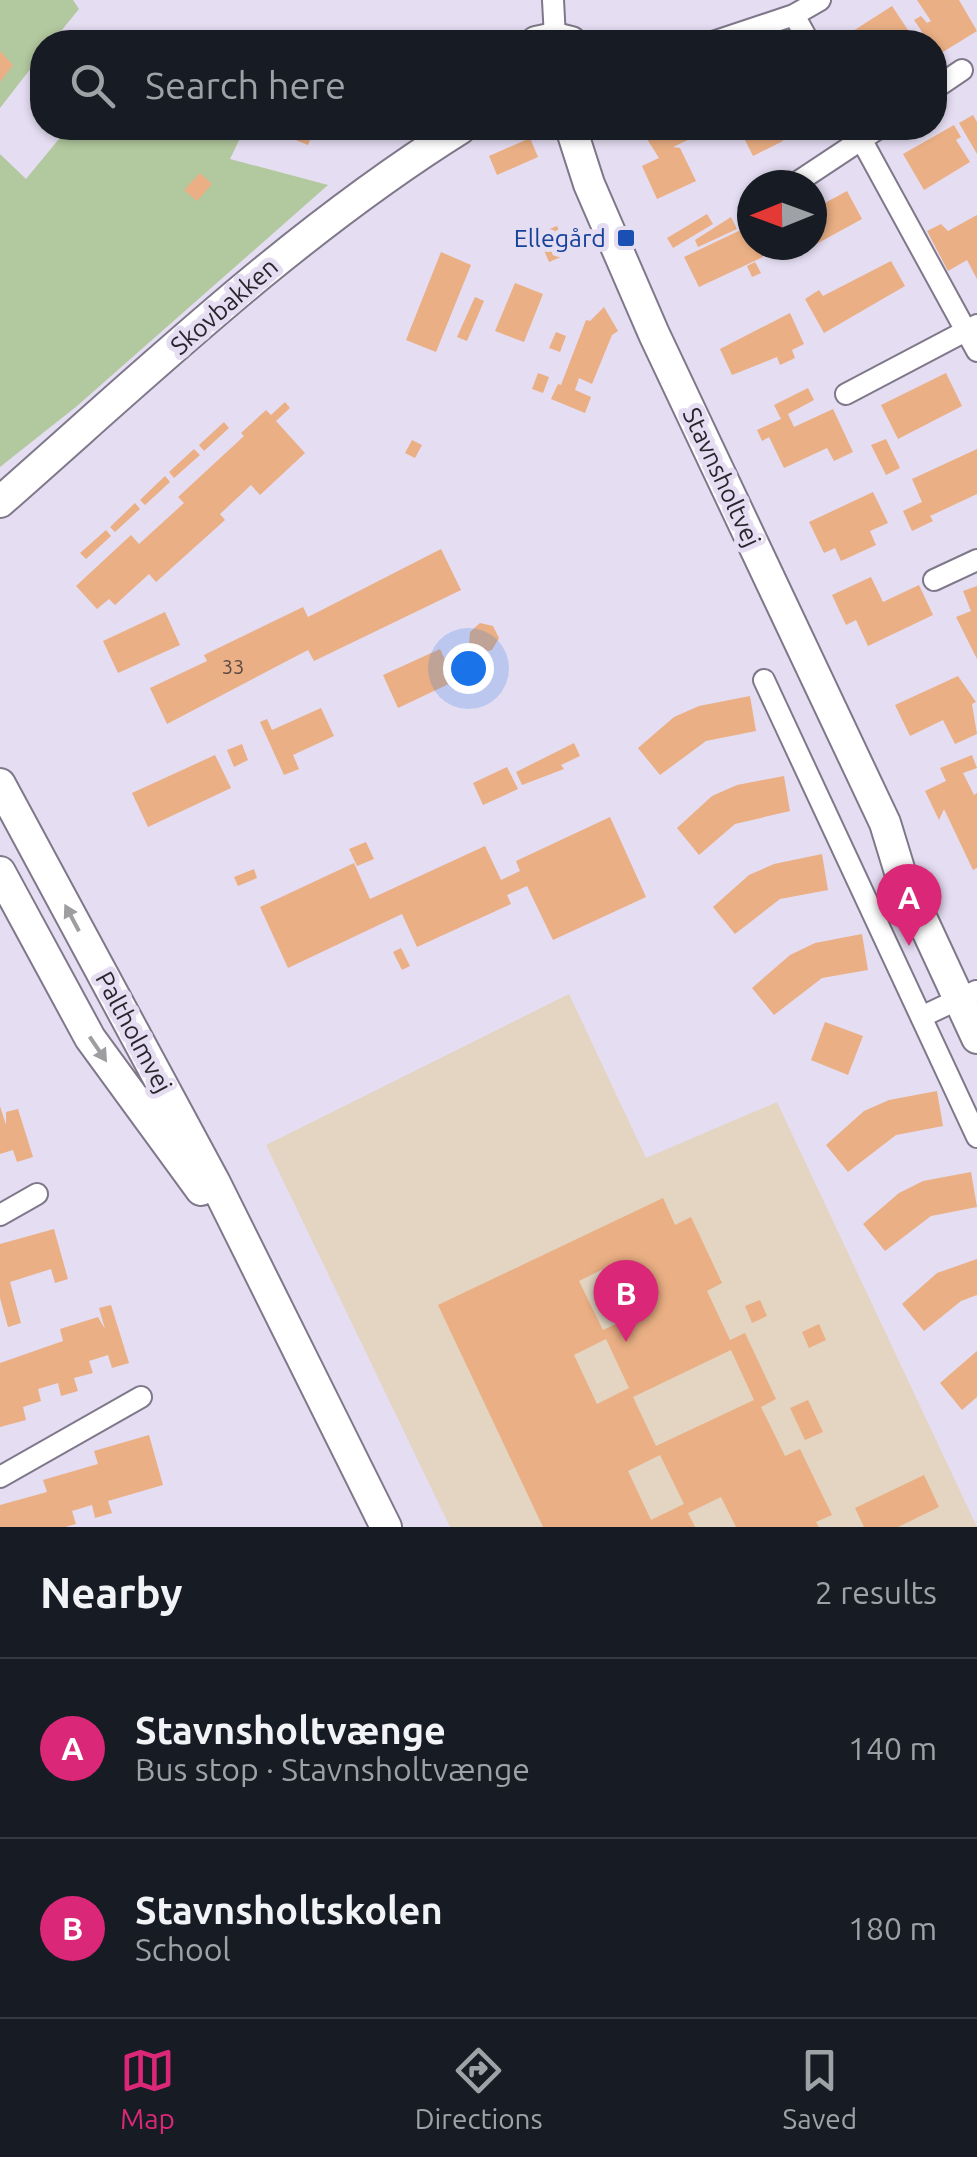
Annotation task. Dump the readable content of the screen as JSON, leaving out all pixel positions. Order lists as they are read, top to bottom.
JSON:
{
  "streets": {
    "street": ["Skovbakken", "Stavnsholtvej", "Paltholmvej"]
  },
  "places": {
    "transit": ["Ellegård"]
  },
  "house_numbers": ["33"],
  "north": "left",
  "page": {
    "search": "Search here",
    "pins": ["A", "B"],
    "heading": ["Nearby", "2 results"],
    "list": [
      {
        "mark": "A",
        "name": "Stavnsholtvænge",
        "note": "Bus stop · Stavnsholtvænge",
        "value": "140 m"
      },
      {
        "mark": "B",
        "name": "Stavnsholtskolen",
        "note": "School",
        "value": "180 m"
      }
    ],
    "nav": ["Map", "Directions", "Saved"]
  }
}
